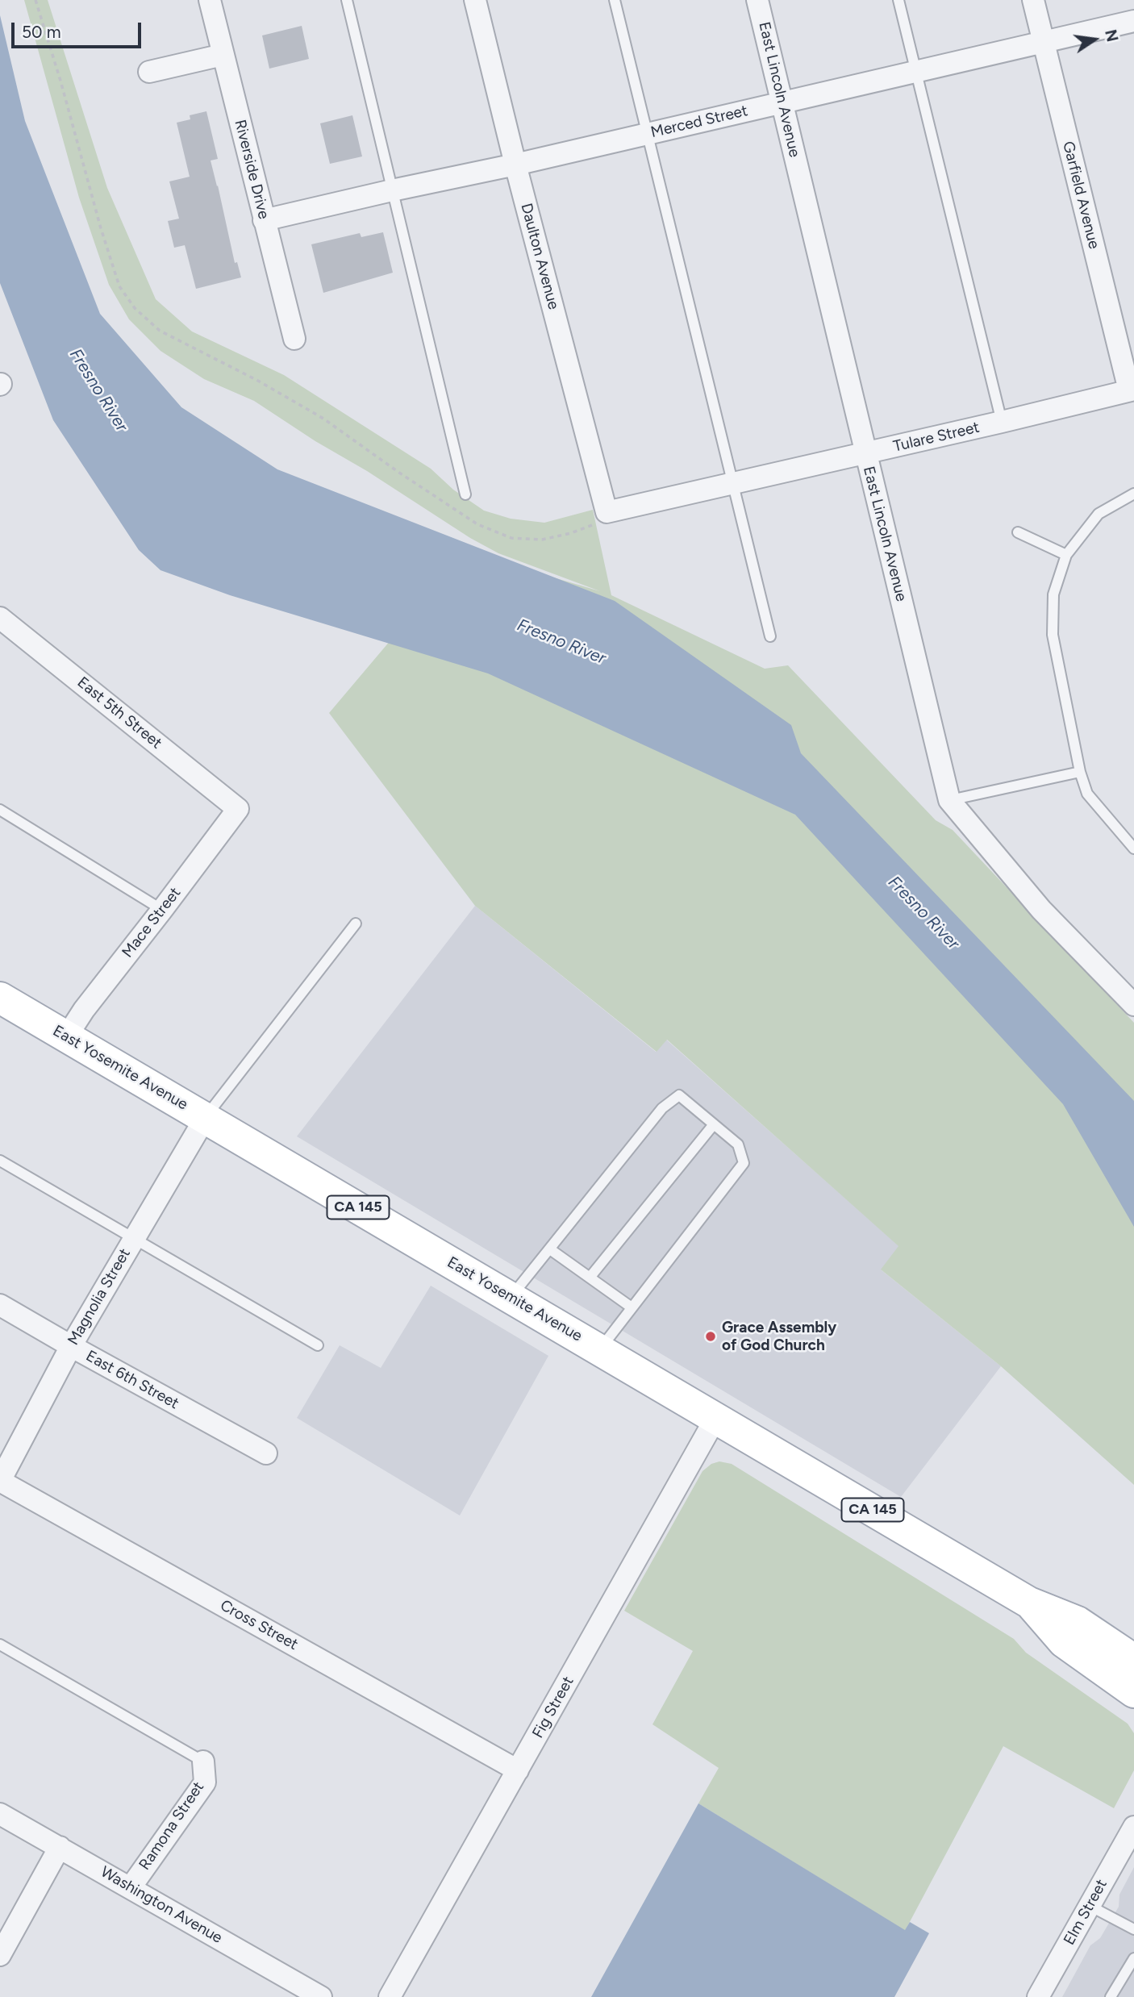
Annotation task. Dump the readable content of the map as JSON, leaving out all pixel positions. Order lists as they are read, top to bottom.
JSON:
{
  "streets": {
    "main road": ["East Yosemite Avenue", "CA 145"],
    "street": [
      "East Lincoln Avenue",
      "Merced Street",
      "Riverside Drive",
      "Garfield Avenue",
      "Daulton Avenue",
      "Tulare Street",
      "East 5th Street",
      "Mace Street",
      "Magnolia Street",
      "East 6th Street",
      "Cross Street",
      "Fig Street",
      "Ramona Street",
      "Washington Avenue",
      "Elm Street"
    ]
  },
  "crossings": [
    ["East Lincoln Avenue", "Merced Street"],
    ["East Lincoln Avenue", "Tulare Street"],
    ["Merced Street", "Riverside Drive"],
    ["Merced Street", "Garfield Avenue"],
    ["Merced Street", "Daulton Avenue"],
    ["Garfield Avenue", "Tulare Street"],
    ["Daulton Avenue", "Tulare Street"],
    ["East 5th Street", "Mace Street"],
    ["Mace Street", "East Yosemite Avenue"],
    ["East Yosemite Avenue", "Magnolia Street"],
    ["East Yosemite Avenue", "Fig Street"],
    ["Magnolia Street", "East 6th Street"],
    ["Magnolia Street", "Cross Street"],
    ["Cross Street", "Fig Street"],
    ["Ramona Street", "Washington Avenue"]
  ],
  "water": ["Fresno River"],
  "places": ["Grace Assembly of God Church"],
  "scale_bar": "50 m",
  "north": "right"
}
